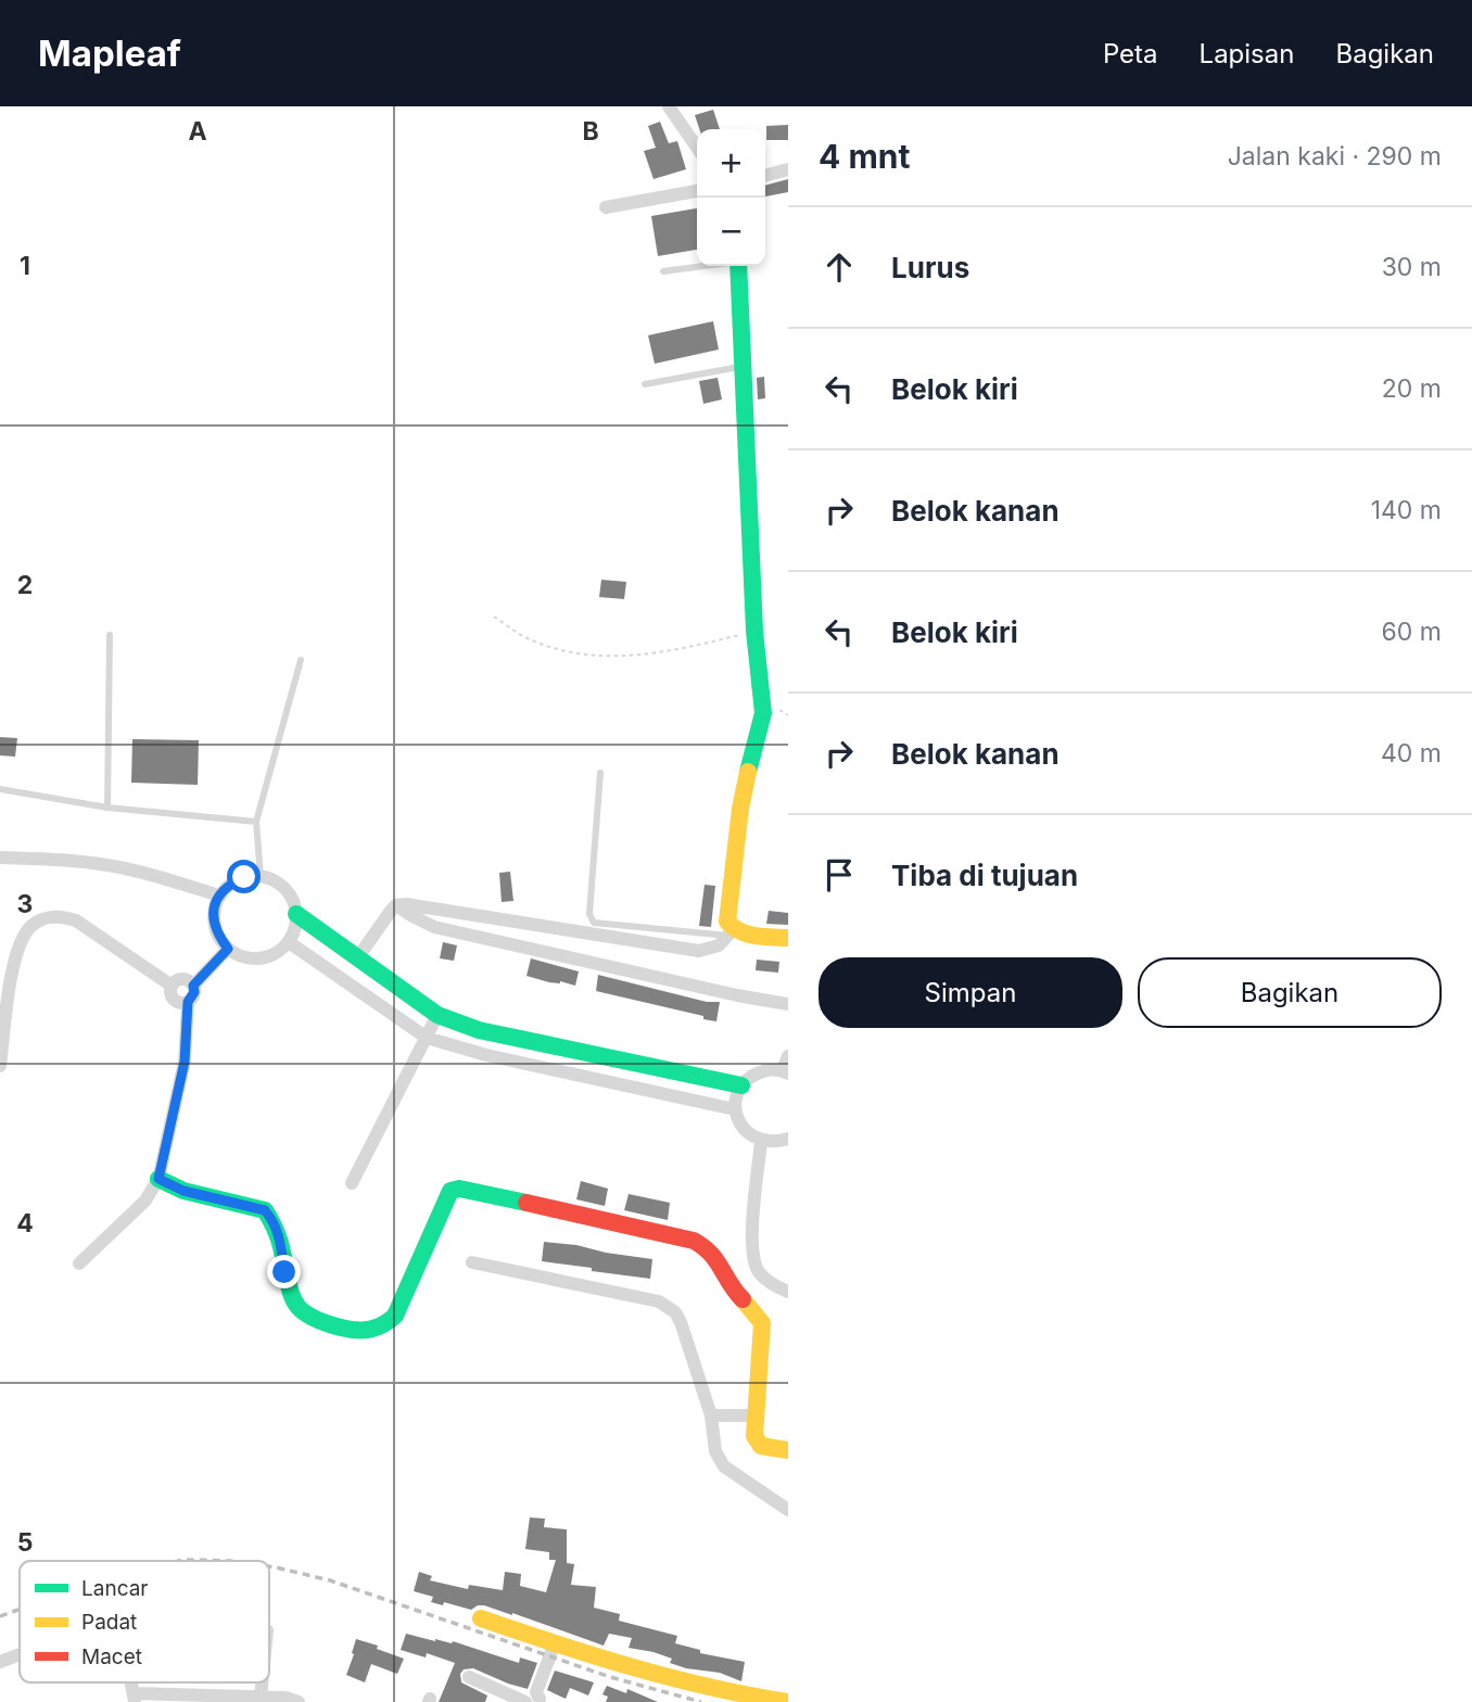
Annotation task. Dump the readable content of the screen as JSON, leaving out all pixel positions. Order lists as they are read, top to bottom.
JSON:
{
  "legend": ["Lancar", "Padat", "Macet"],
  "page": {
    "header": "Mapleaf",
    "nav": ["Peta", "Lapisan", "Bagikan"],
    "heading": ["4 mnt", "Jalan kaki · 290 m"],
    "map_buttons": ["+", "−"],
    "list": [
      ["Lurus", "30 m"],
      ["Belok kiri", "20 m"],
      ["Belok kanan", "140 m"],
      ["Belok kiri", "60 m"],
      ["Belok kanan", "40 m"],
      "Tiba di tujuan"
    ],
    "buttons": ["Simpan", "Bagikan"]
  },
  "grid": {
    "columns": ["A", "B"],
    "rows": [
      "1",
      "2",
      "3",
      "4",
      "5"
    ]
  }
}
